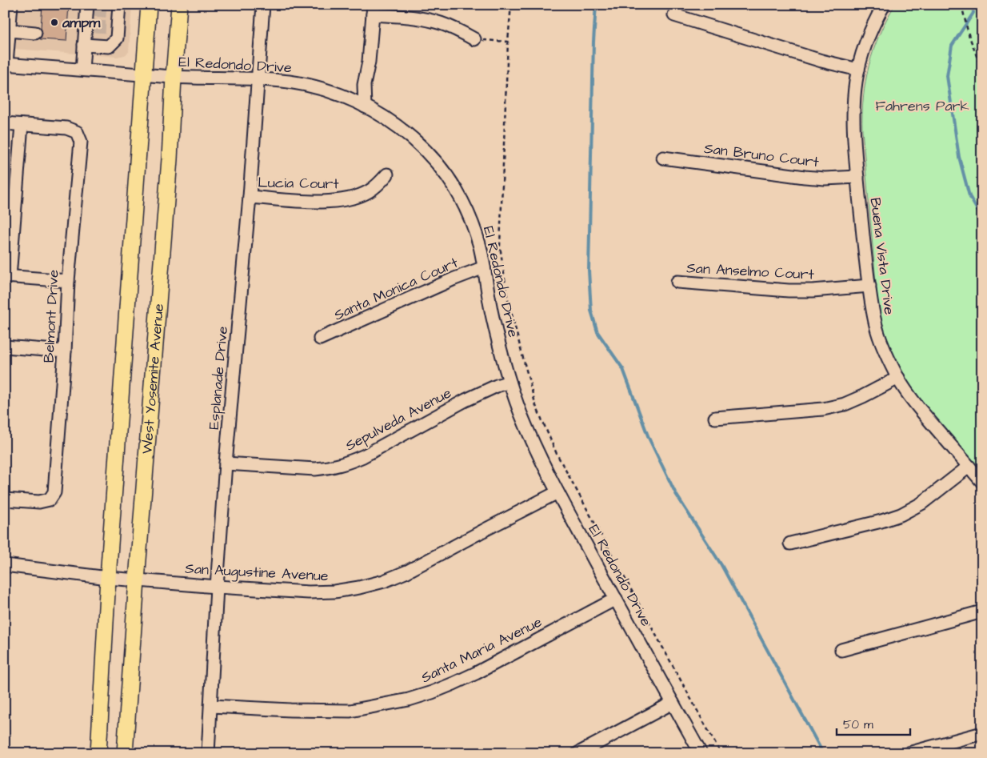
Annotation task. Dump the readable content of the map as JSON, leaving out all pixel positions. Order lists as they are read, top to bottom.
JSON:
{
  "streets": {
    "main road": ["West Yosemite Avenue"],
    "street": [
      "El Redondo Drive",
      "San Bruno Court",
      "Lucia Court",
      "Buena Vista Drive",
      "San Anselmo Court",
      "Santa Monica Court",
      "Belmont Drive",
      "Esplanade Drive",
      "Sepulveda Avenue",
      "San Augustine Avenue",
      "Santa Maria Avenue"
    ]
  },
  "crossings": [
    ["El Redondo Drive", "Santa Monica Court"],
    ["El Redondo Drive", "Esplanade Drive"],
    ["El Redondo Drive", "West Yosemite Avenue"],
    ["El Redondo Drive", "Sepulveda Avenue"],
    ["El Redondo Drive", "San Augustine Avenue"],
    ["El Redondo Drive", "Santa Maria Avenue"],
    ["San Bruno Court", "Buena Vista Drive"],
    ["Lucia Court", "Esplanade Drive"],
    ["Buena Vista Drive", "San Anselmo Court"],
    ["Esplanade Drive", "Sepulveda Avenue"],
    ["Esplanade Drive", "San Augustine Avenue"],
    ["Esplanade Drive", "Santa Maria Avenue"],
    ["West Yosemite Avenue", "San Augustine Avenue"]
  ],
  "parks": ["Fahrens Park"],
  "places": ["ampm"],
  "scale_bar": "50 m"
}
